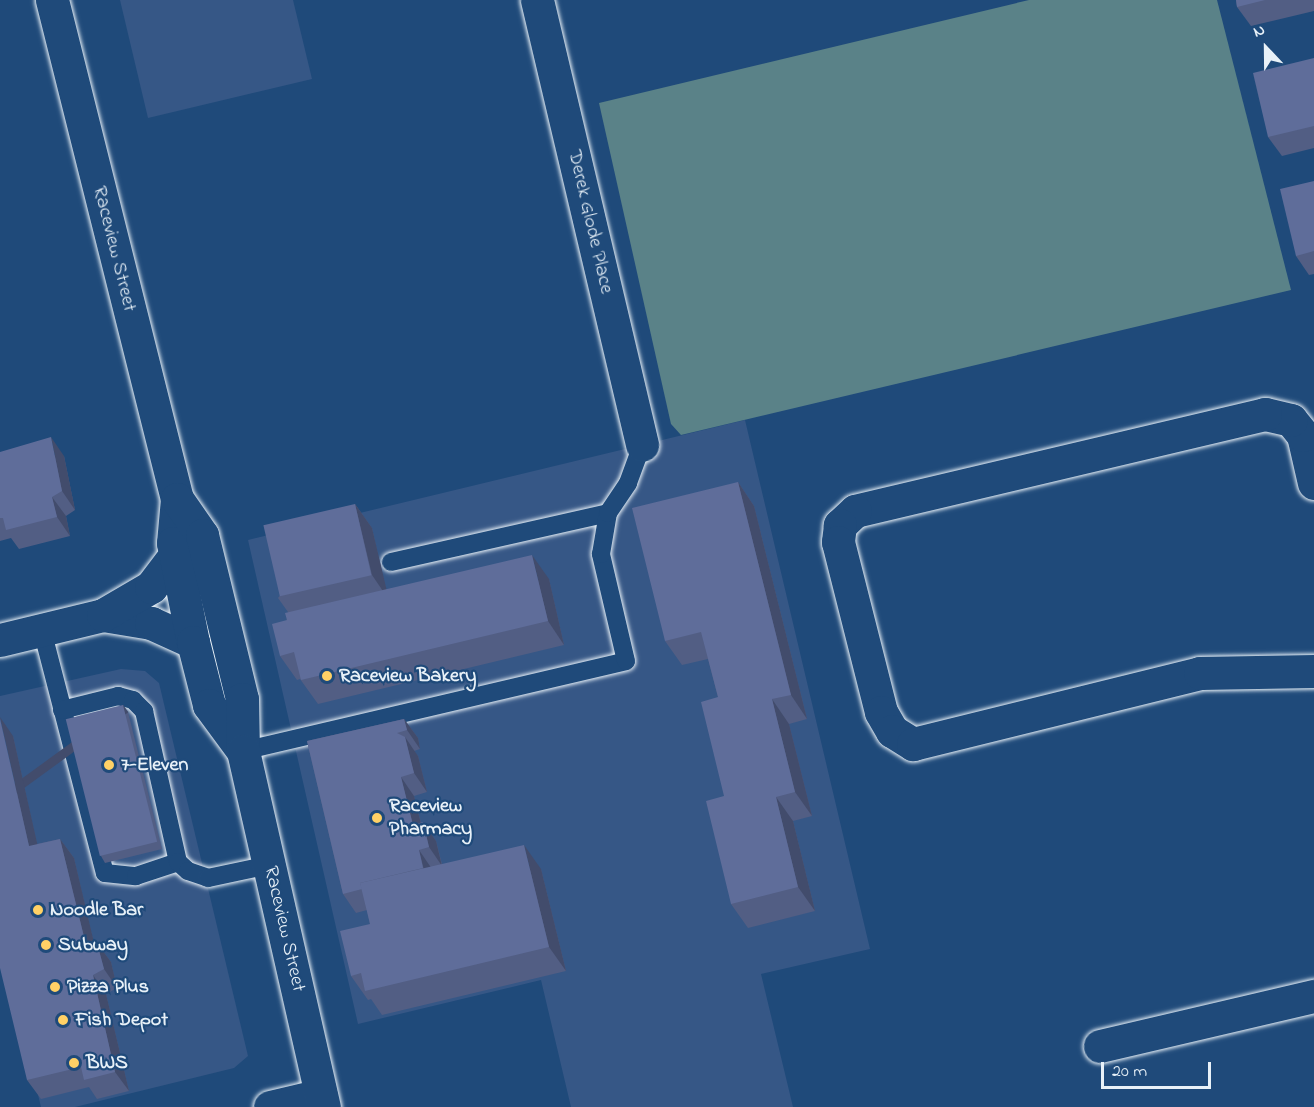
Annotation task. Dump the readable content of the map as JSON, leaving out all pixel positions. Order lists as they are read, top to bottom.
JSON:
{
  "streets": {
    "street": ["Derek Glode Place", "Raceview Street"]
  },
  "places": [
    "Raceview Bakery",
    "7-Eleven",
    "Raceview Pharmacy",
    "Noodle Bar",
    "Subway",
    "Pizza Plus",
    "Fish Depot",
    "BWS"
  ],
  "scale_bar": "20 m",
  "north": "top"
}
